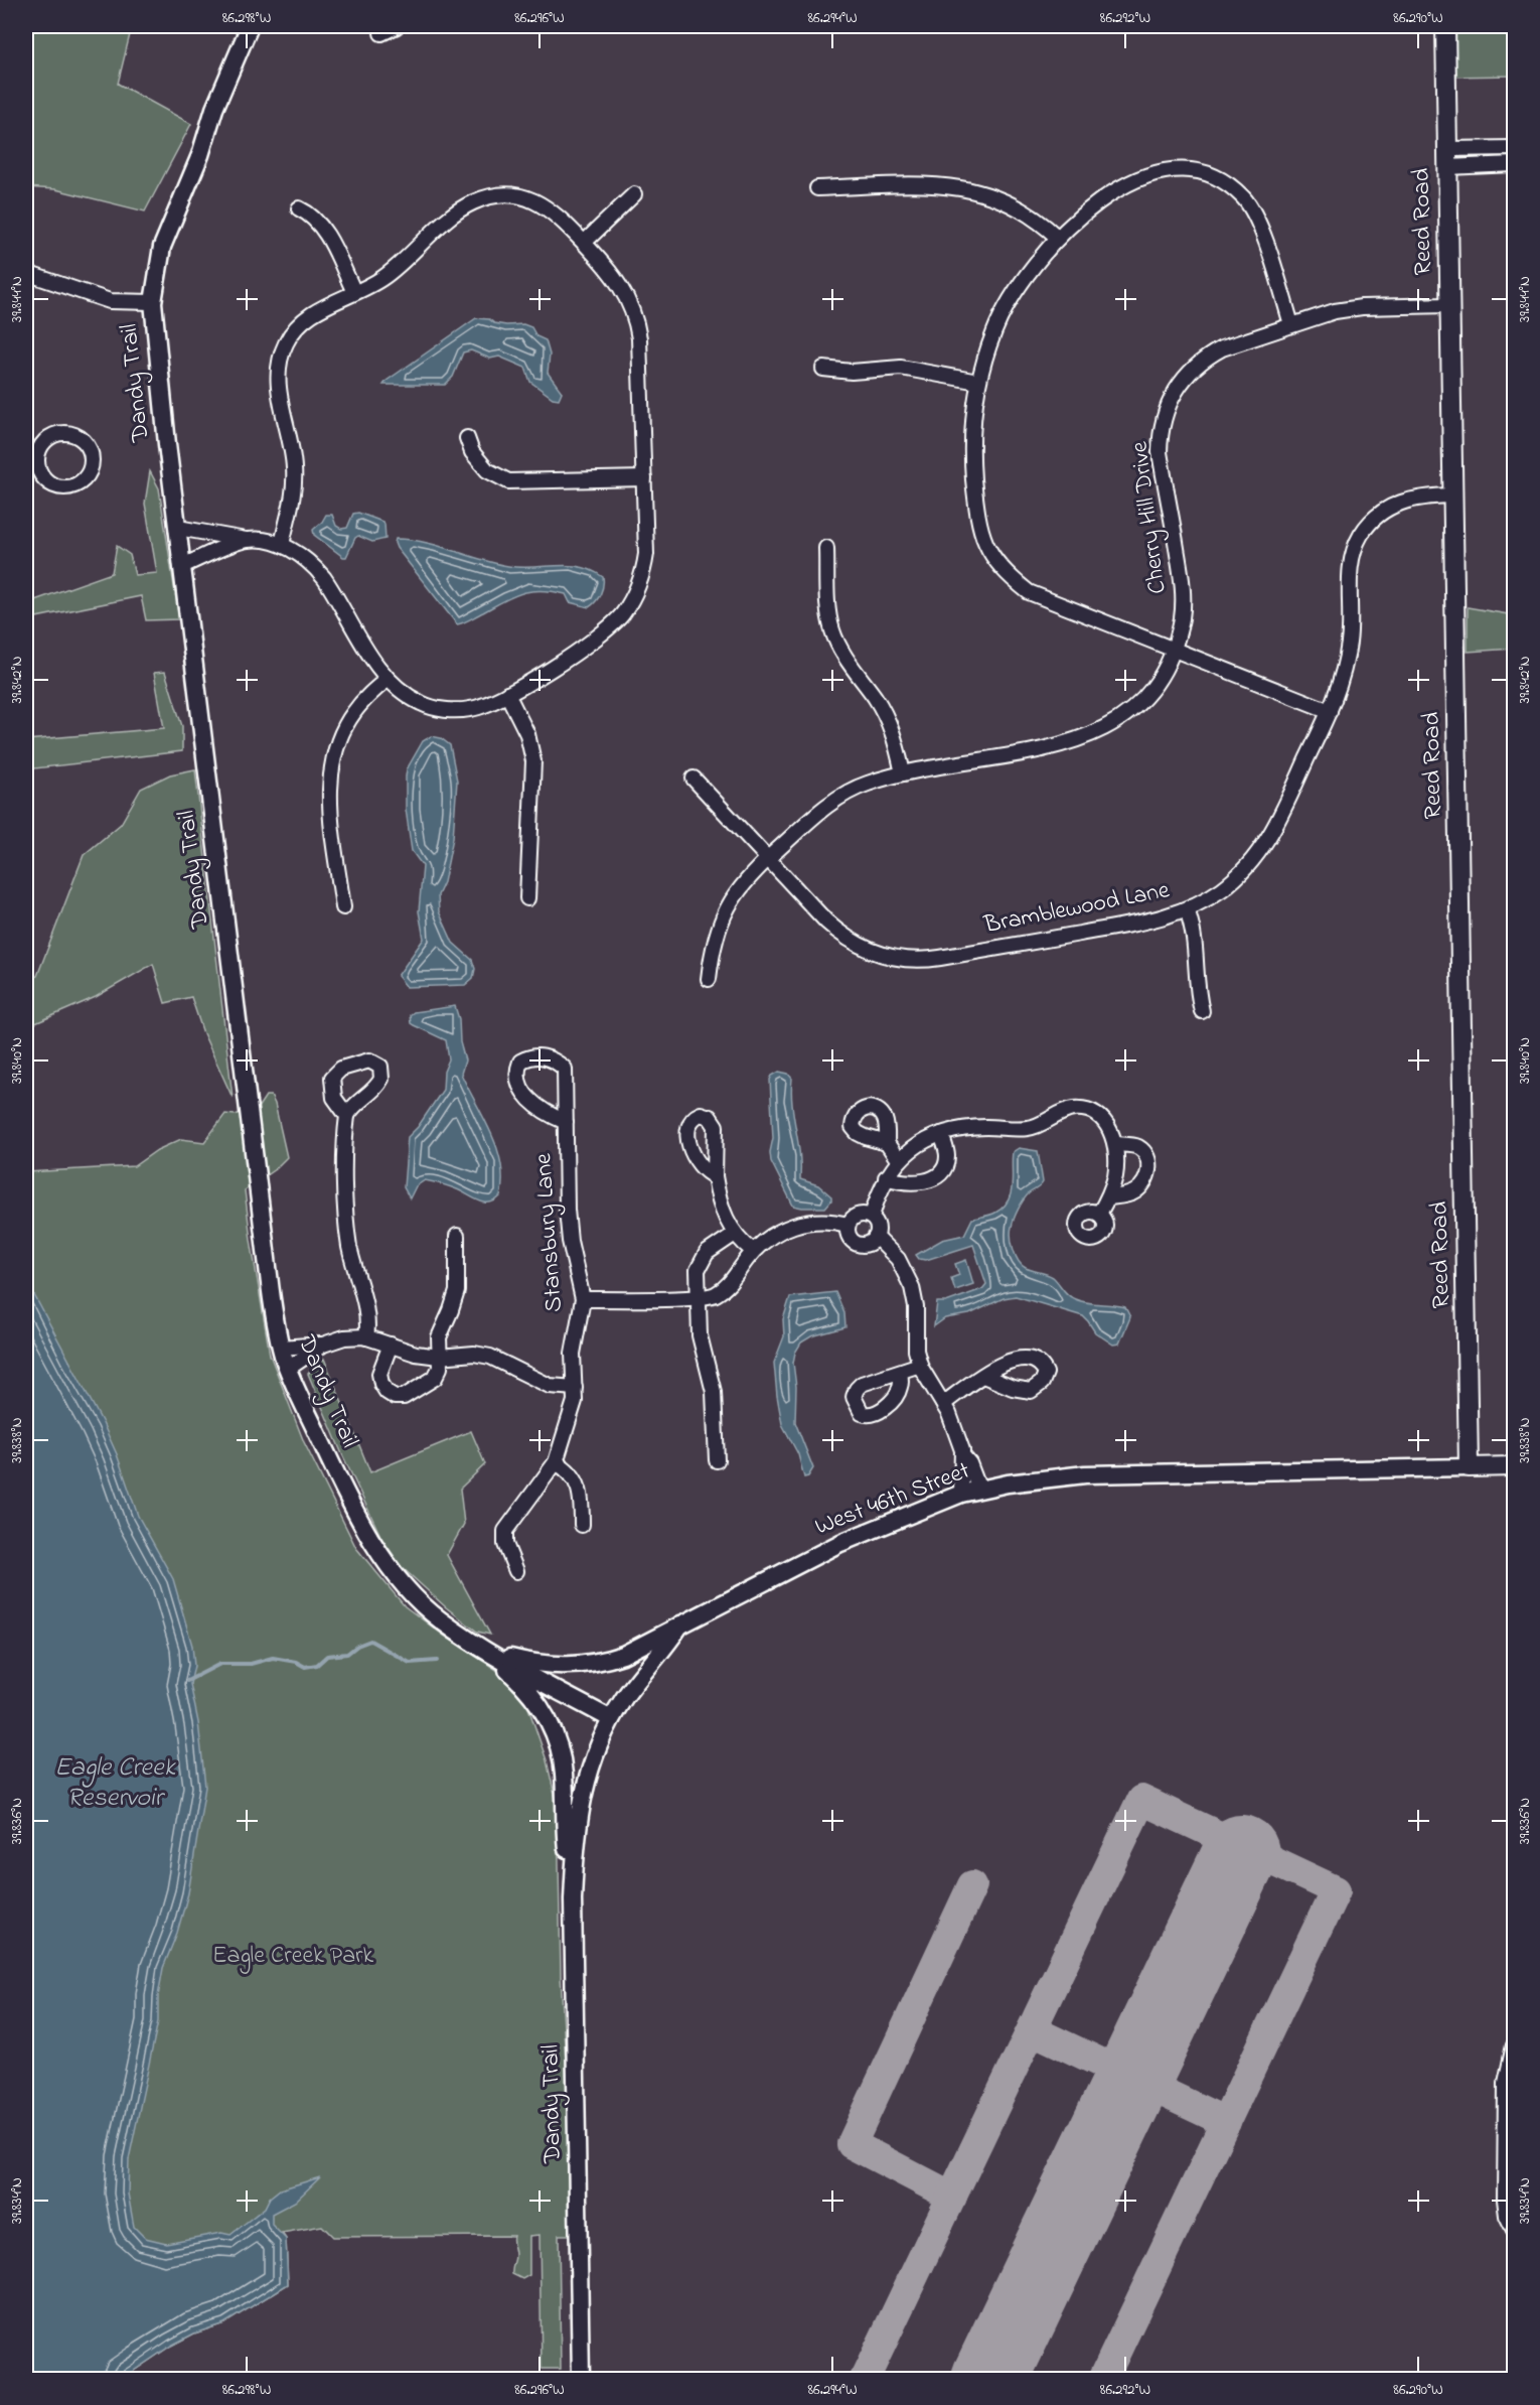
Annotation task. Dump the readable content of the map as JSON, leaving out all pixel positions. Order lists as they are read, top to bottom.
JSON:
{
  "streets": {
    "main road": ["Reed Road", "West 46th Street"],
    "street": [
      "Dandy Trail",
      "Cherry Hill Drive",
      "Bramblewood Lane",
      "Stansbury Lane"
    ]
  },
  "crossings": [
    ["Reed Road", "Cherry Hill Drive"],
    ["Reed Road", "Bramblewood Lane"],
    ["Reed Road", "West 46th Street"],
    ["Dandy Trail", "West 46th Street"],
    ["Cherry Hill Drive", "Bramblewood Lane"]
  ],
  "water": ["Eagle Creek Reservoir"],
  "parks": ["Eagle Creek Park"],
  "coordinates": [
    "86.298°W",
    "86.296°W",
    "86.294°W",
    "86.292°W",
    "86.290°W",
    "39.844°N",
    "39.842°N",
    "39.840°N",
    "39.838°N",
    "39.836°N",
    "39.834°N"
  ]
}
